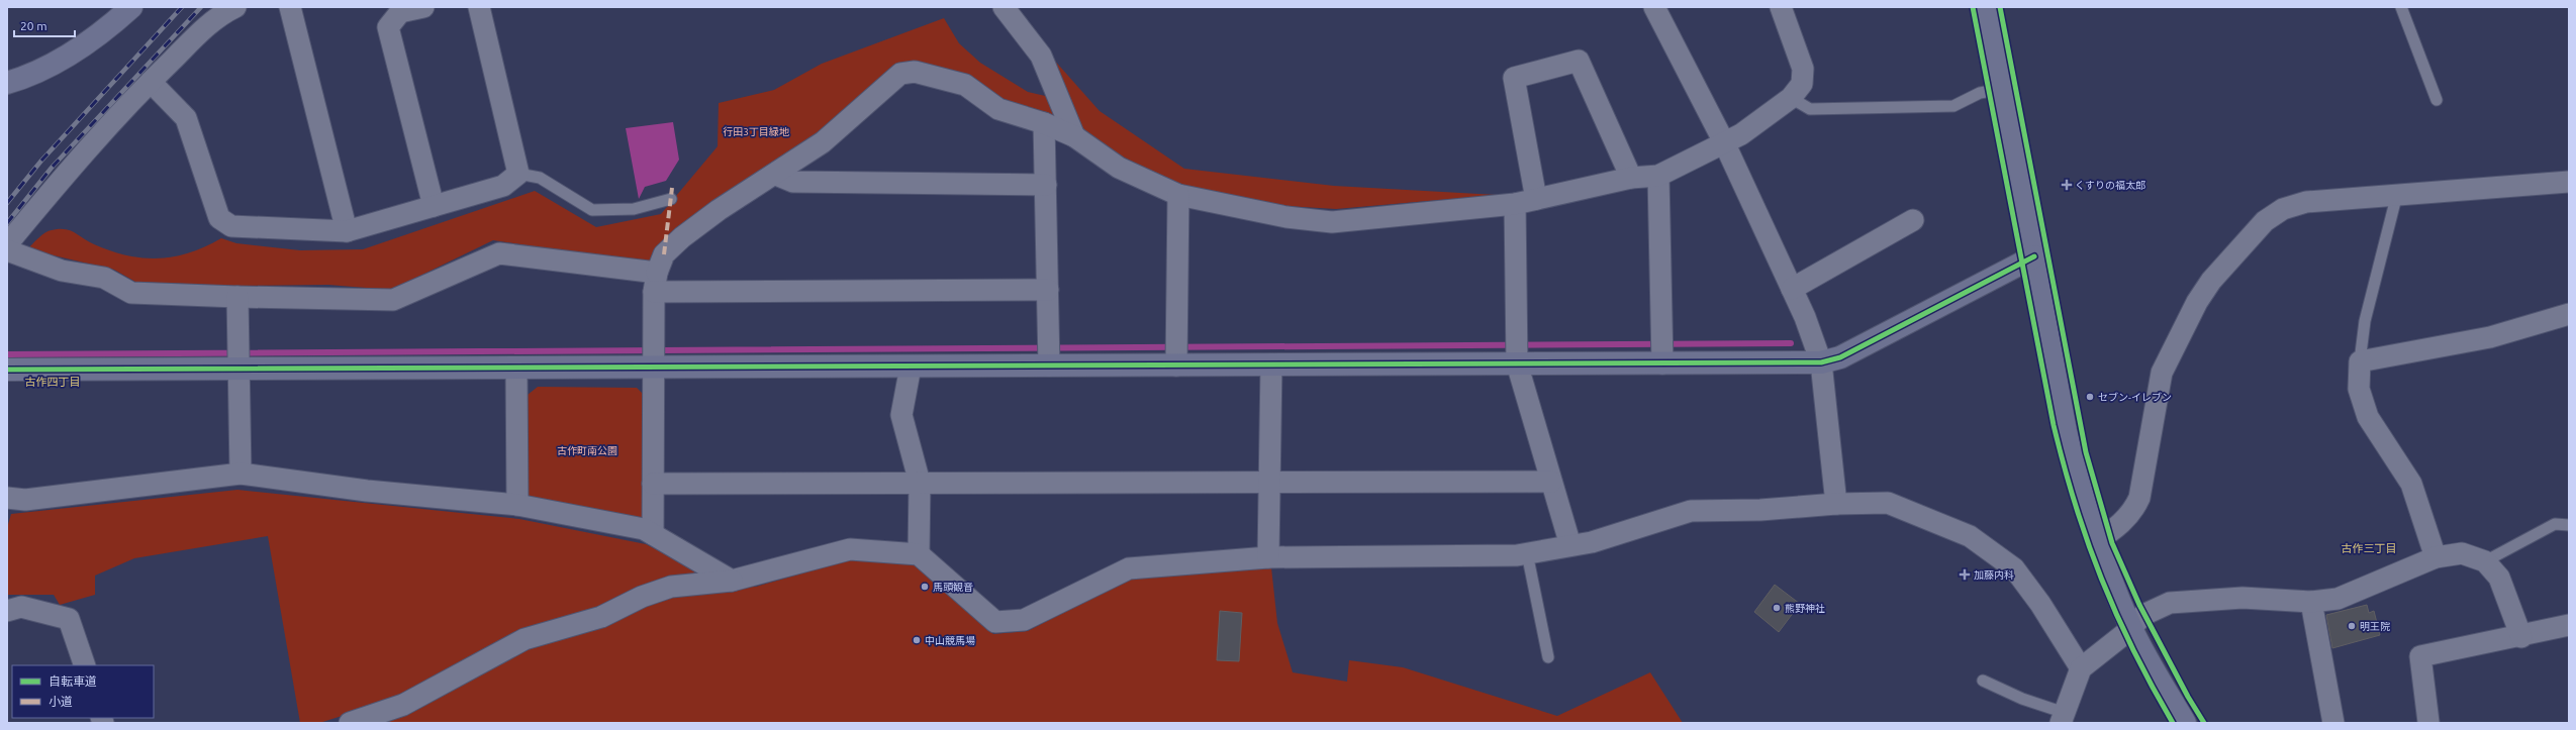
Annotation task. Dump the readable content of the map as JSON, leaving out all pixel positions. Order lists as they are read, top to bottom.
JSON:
{
  "districts": ["古作四丁目", "古作三丁目"],
  "parks": ["行田3丁目緑地", "古作町南公園"],
  "places": {
    "health": ["くすりの福太郎", "加藤内科"],
    "other": [
      "セブン-イレブン",
      "馬頭観音",
      "熊野神社",
      "明王院",
      "中山競馬場"
    ]
  },
  "legend": ["自転車道", "小道"],
  "scale_bar": "20 m"
}
